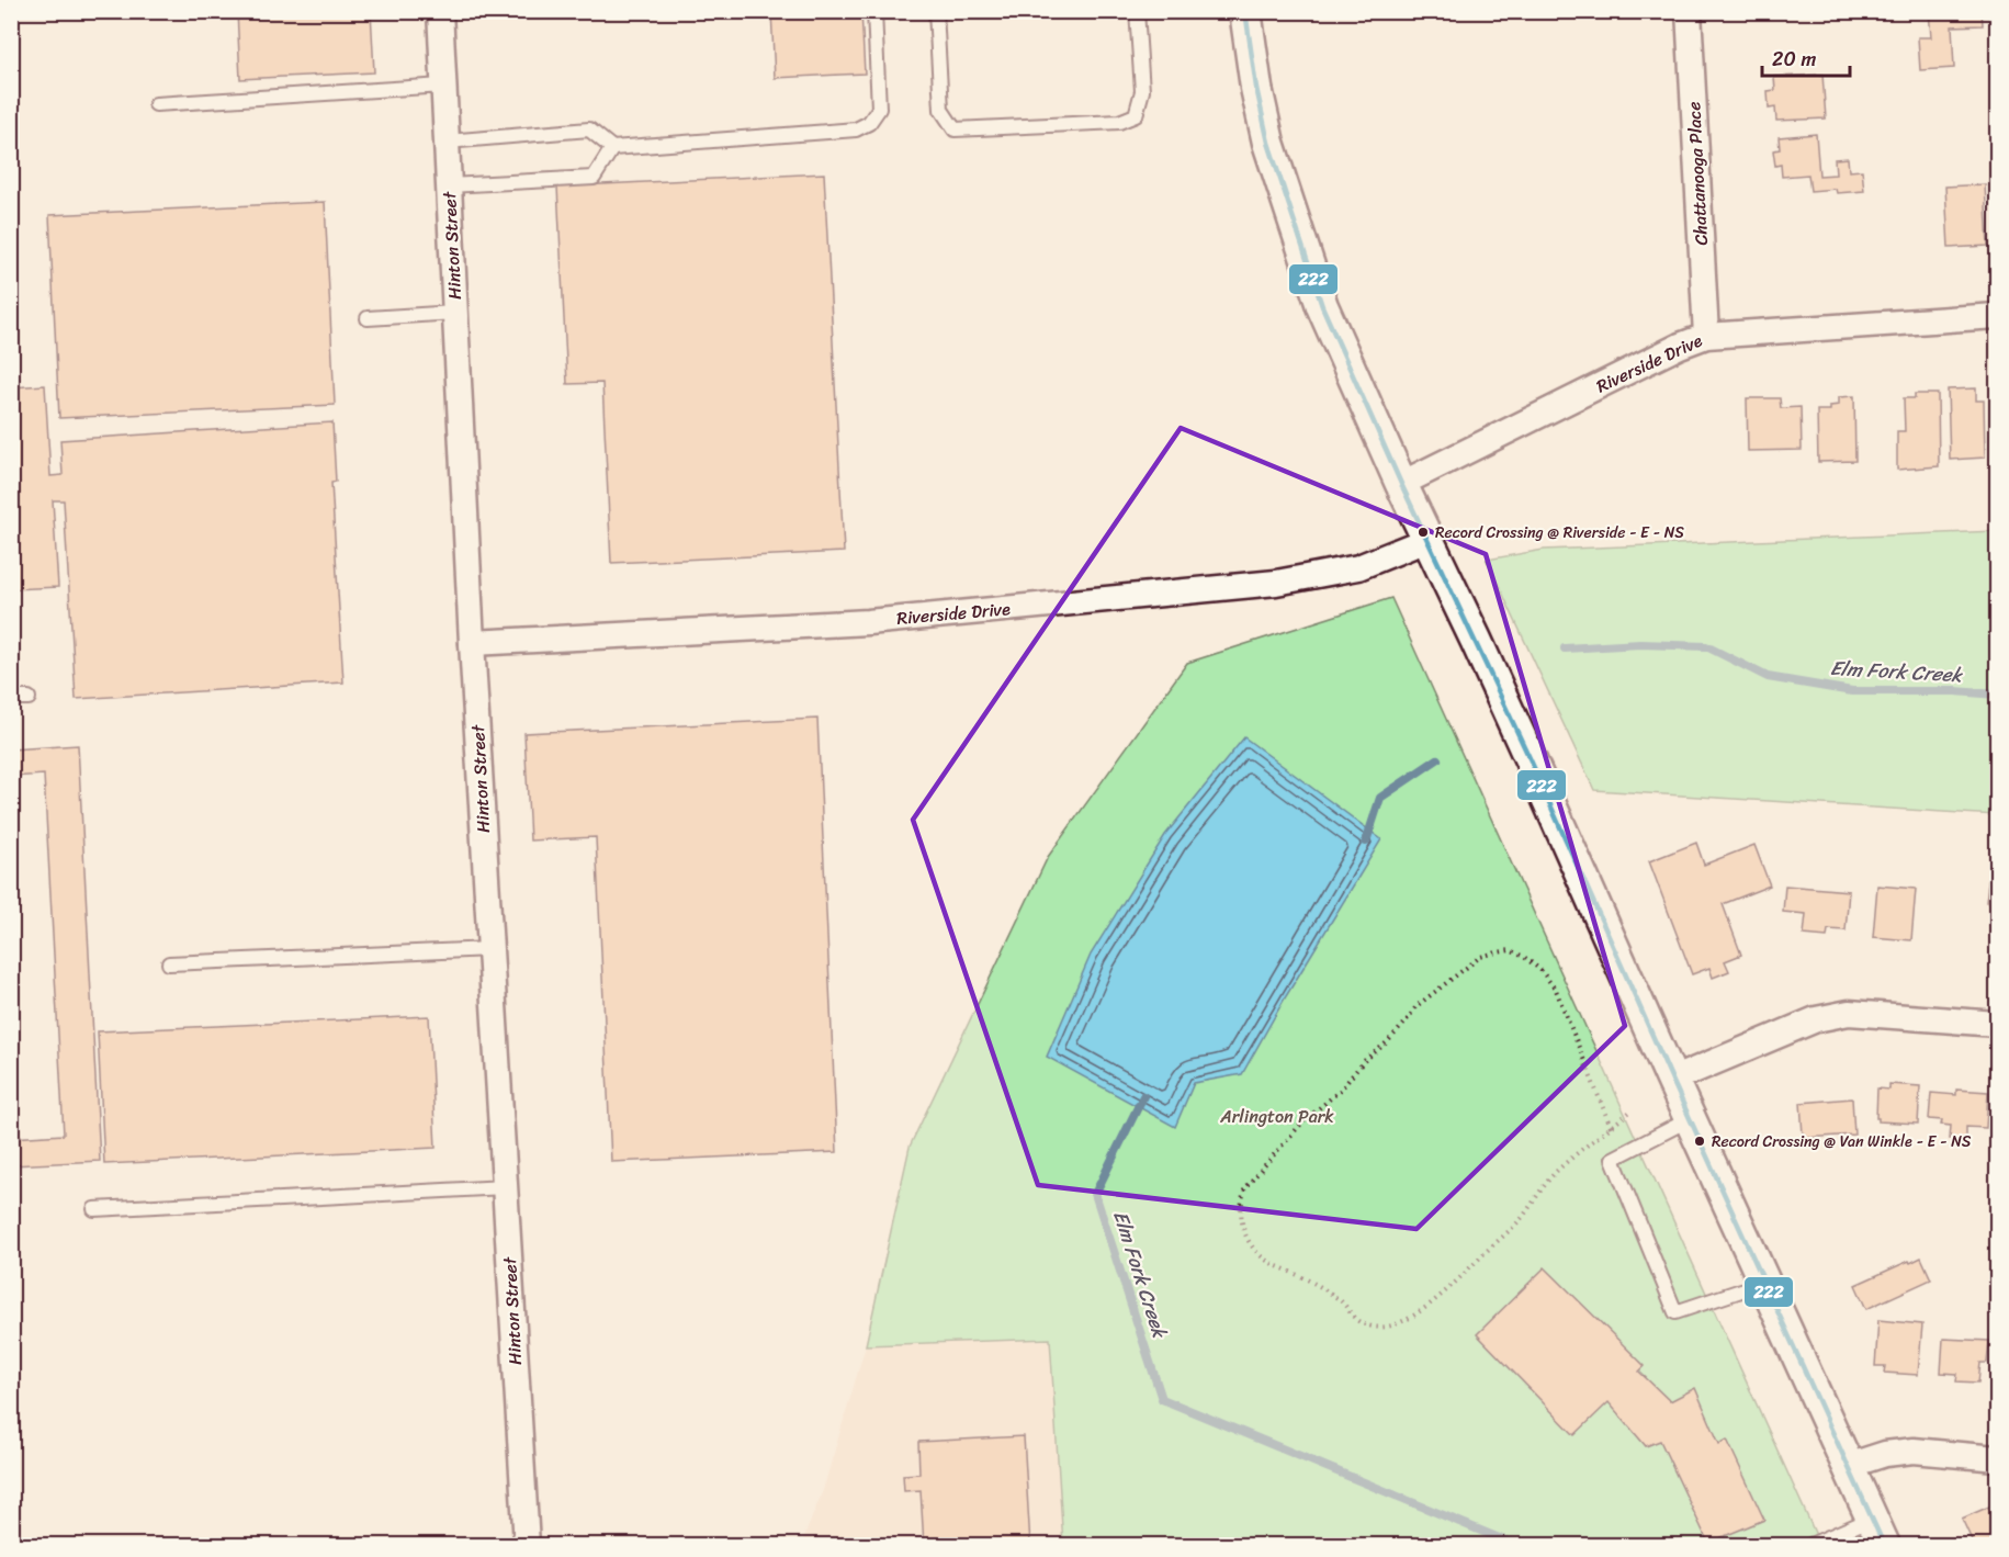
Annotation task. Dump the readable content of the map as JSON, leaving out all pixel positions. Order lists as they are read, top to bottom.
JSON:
{
  "streets": {
    "street": ["Chattanooga Place", "Hinton Street", "Riverside Drive"]
  },
  "crossings": [
    ["Chattanooga Place", "Riverside Drive"],
    ["Hinton Street", "Riverside Drive"]
  ],
  "water": ["Elm Fork Creek"],
  "parks": ["Arlington Park"],
  "places": ["Record Crossing @ Riverside - E - NS", "Record Crossing @ Van Winkle - E - NS"],
  "lines": ["transit line 222"],
  "scale_bar": "20 m"
}
